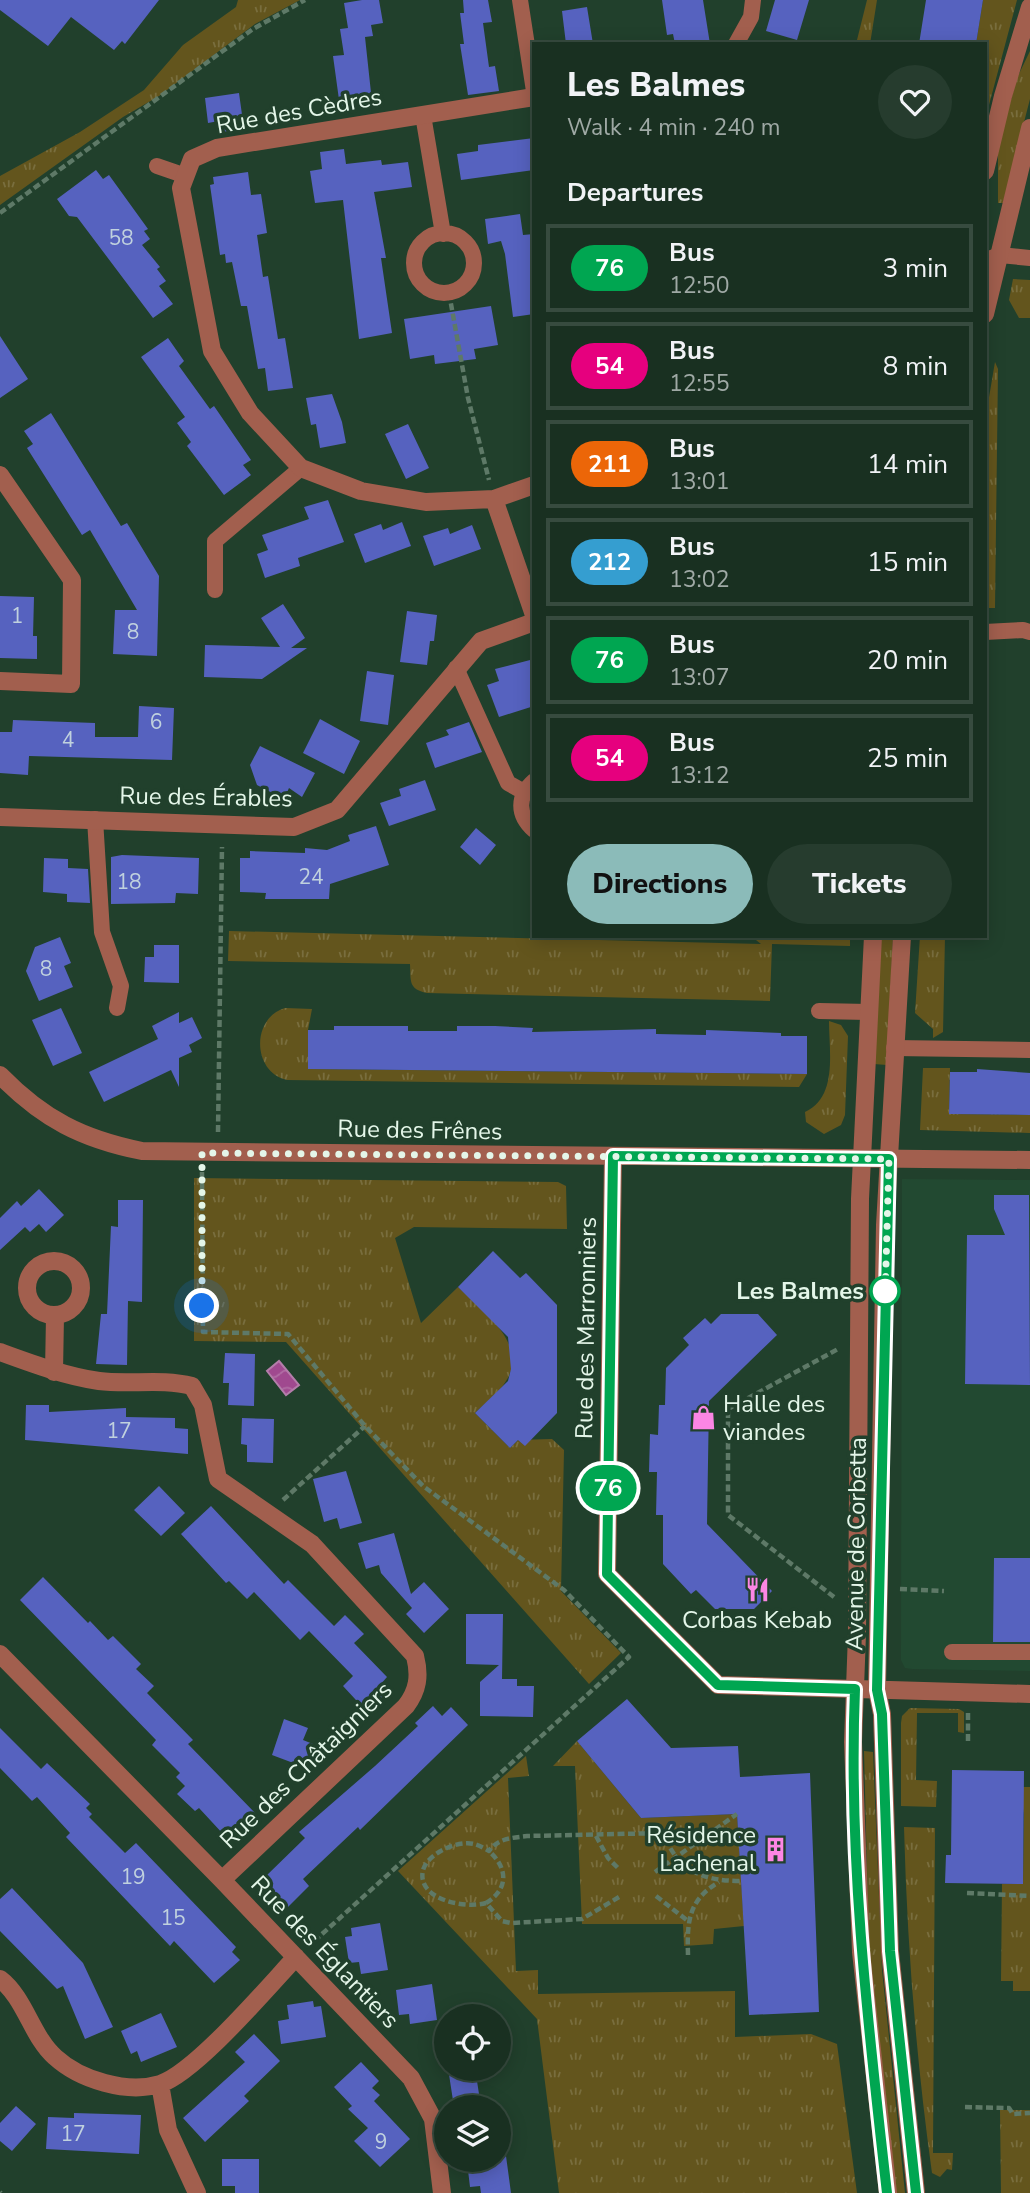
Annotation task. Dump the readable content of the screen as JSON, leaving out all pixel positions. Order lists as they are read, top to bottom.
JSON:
{
  "streets": {
    "street": [
      "Rue des Cèdres",
      "Rue des Érables",
      "Rue des Frênes",
      "Rue des Marronniers",
      "Avenue de Corbetta",
      "Rue des Châtaigniers",
      "Rue des Églantiers"
    ]
  },
  "crossings": [
    ["Rue des Frênes", "Rue des Marronniers"],
    ["Rue des Frênes", "Avenue de Corbetta"],
    ["Rue des Marronniers", "Avenue de Corbetta"],
    ["Rue des Châtaigniers", "Rue des Églantiers"]
  ],
  "places": {
    "other": ["Les Balmes"],
    "shop": ["Halle des viandes"],
    "restaurant": ["Corbas Kebab"],
    "building": ["Résidence Lachenal"]
  },
  "lines": ["bus line 76"],
  "house_numbers": [
    "58",
    "1",
    "8",
    "6",
    "4",
    "24",
    "18",
    "8",
    "17",
    "19",
    "15",
    "17",
    "9"
  ],
  "page": {
    "on_map": "76",
    "heading": [
      ["Les Balmes", "Walk · 4 min · 240 m"],
      "Departures"
    ],
    "list": [
      {
        "mark": "76",
        "name": "Bus",
        "note": "12:50",
        "value": "3 min"
      },
      {
        "mark": "54",
        "name": "Bus",
        "note": "12:55",
        "value": "8 min"
      },
      {
        "mark": "211",
        "name": "Bus",
        "note": "13:01",
        "value": "14 min"
      },
      {
        "mark": "212",
        "name": "Bus",
        "note": "13:02",
        "value": "15 min"
      },
      {
        "mark": "76",
        "name": "Bus",
        "note": "13:07",
        "value": "20 min"
      },
      {
        "mark": "54",
        "name": "Bus",
        "note": "13:12",
        "value": "25 min"
      }
    ],
    "buttons": ["Directions", "Tickets"]
  }
}
